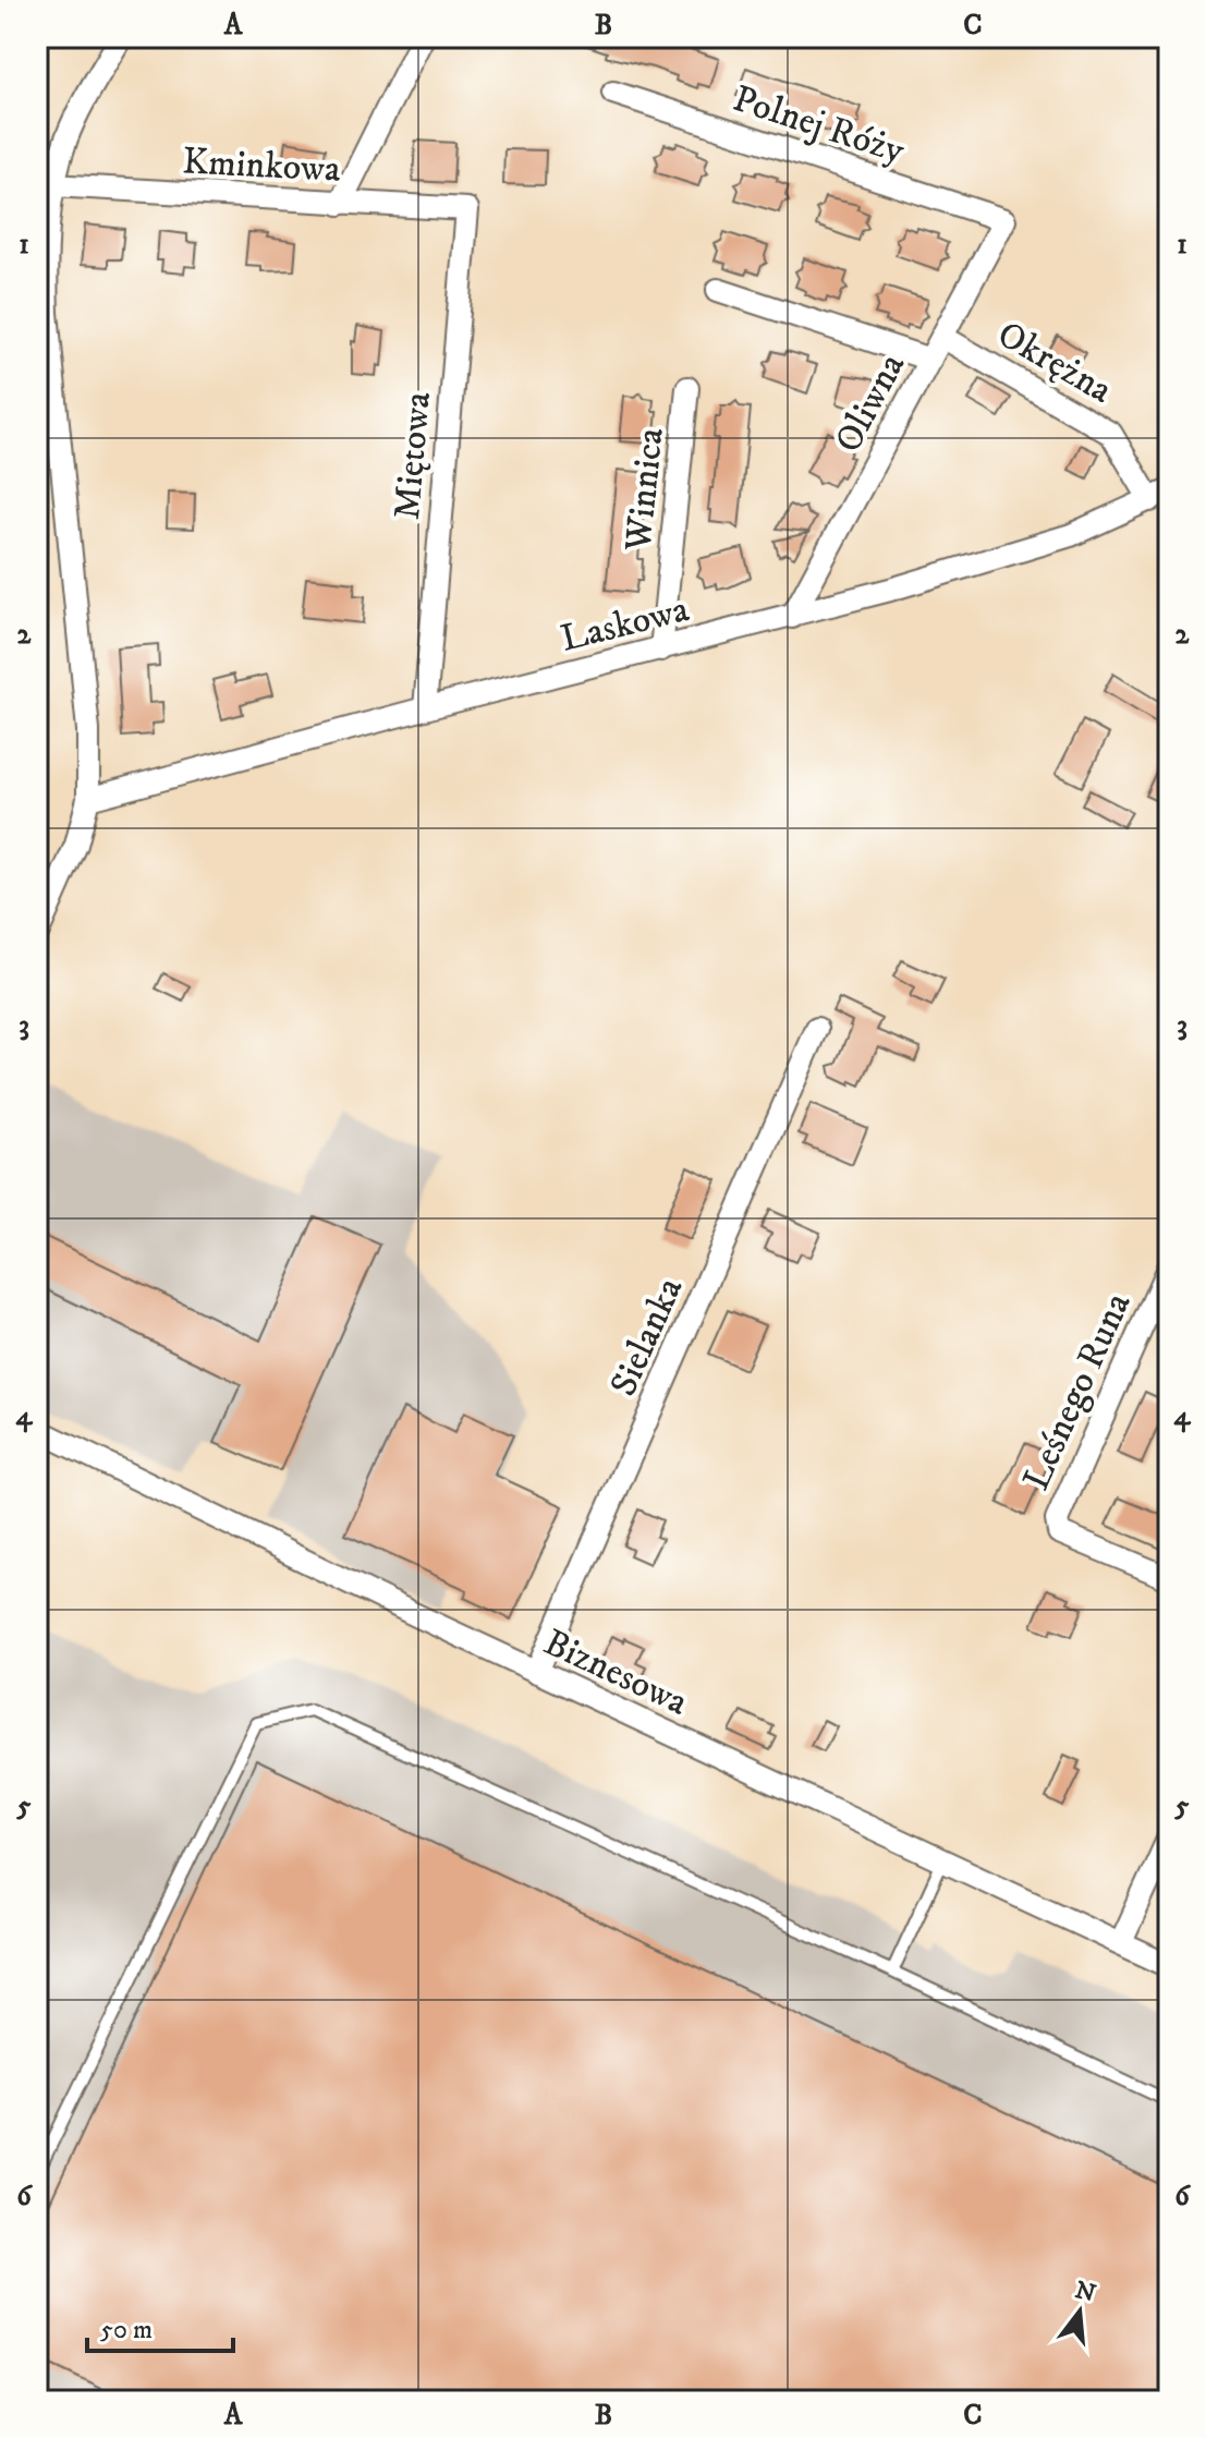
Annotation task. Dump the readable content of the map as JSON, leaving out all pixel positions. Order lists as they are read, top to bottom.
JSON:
{
  "streets": {
    "street": [
      "Polnej Róży",
      "Kminkowa",
      "Okrężna",
      "Oliwna",
      "Miętowa",
      "Winnica",
      "Laskowa",
      "Sielanka",
      "Leśnego Runa",
      "Biznesowa"
    ]
  },
  "crossings": [
    ["Polnej Róży", "Oliwna"],
    ["Kminkowa", "Miętowa"],
    ["Okrężna", "Oliwna"],
    ["Okrężna", "Laskowa"],
    ["Oliwna", "Laskowa"],
    ["Miętowa", "Laskowa"],
    ["Winnica", "Laskowa"],
    ["Sielanka", "Biznesowa"]
  ],
  "scale_bar": "50 m",
  "north": "top",
  "grid": {
    "columns": ["A", "B", "C"],
    "rows": [
      "1",
      "2",
      "3",
      "4",
      "5",
      "6"
    ]
  }
}
